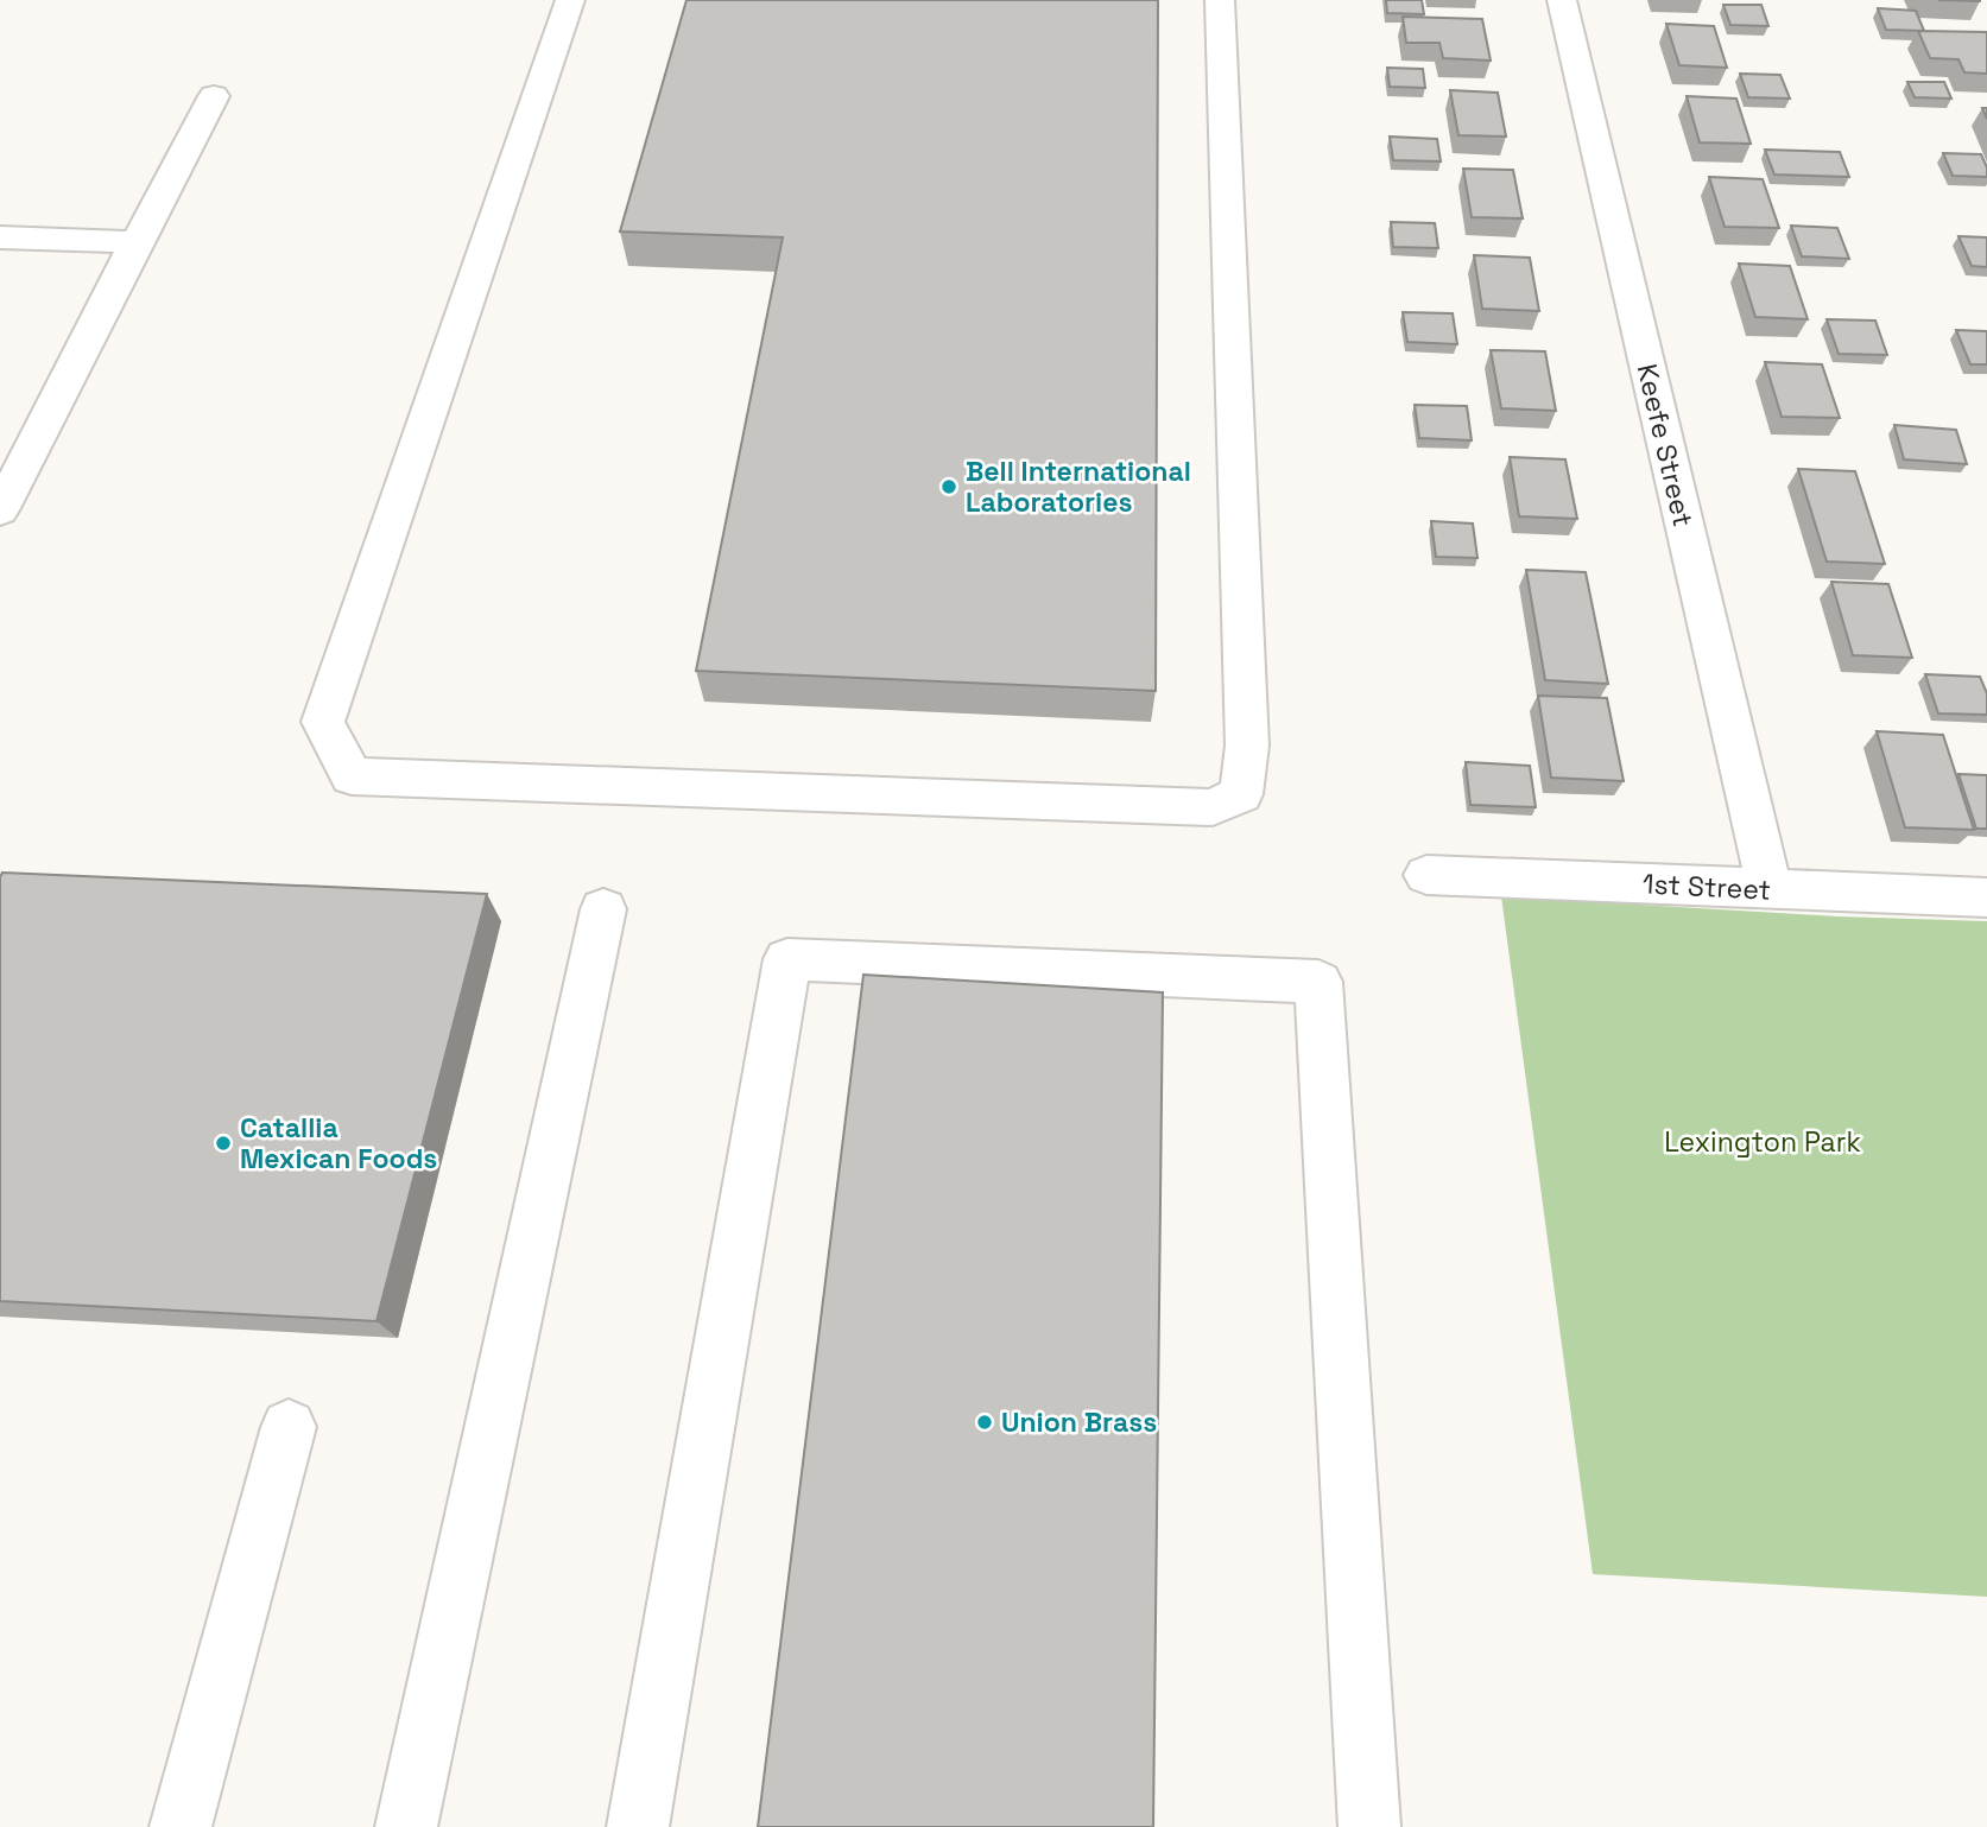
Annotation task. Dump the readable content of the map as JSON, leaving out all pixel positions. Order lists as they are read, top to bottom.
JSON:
{
  "streets": {
    "street": ["Keefe Street", "1st Street"]
  },
  "crossings": [
    ["Keefe Street", "1st Street"]
  ],
  "parks": ["Lexington Park"],
  "places": ["Bell International Laboratories", "Catallia Mexican Foods", "Union Brass"]
}
